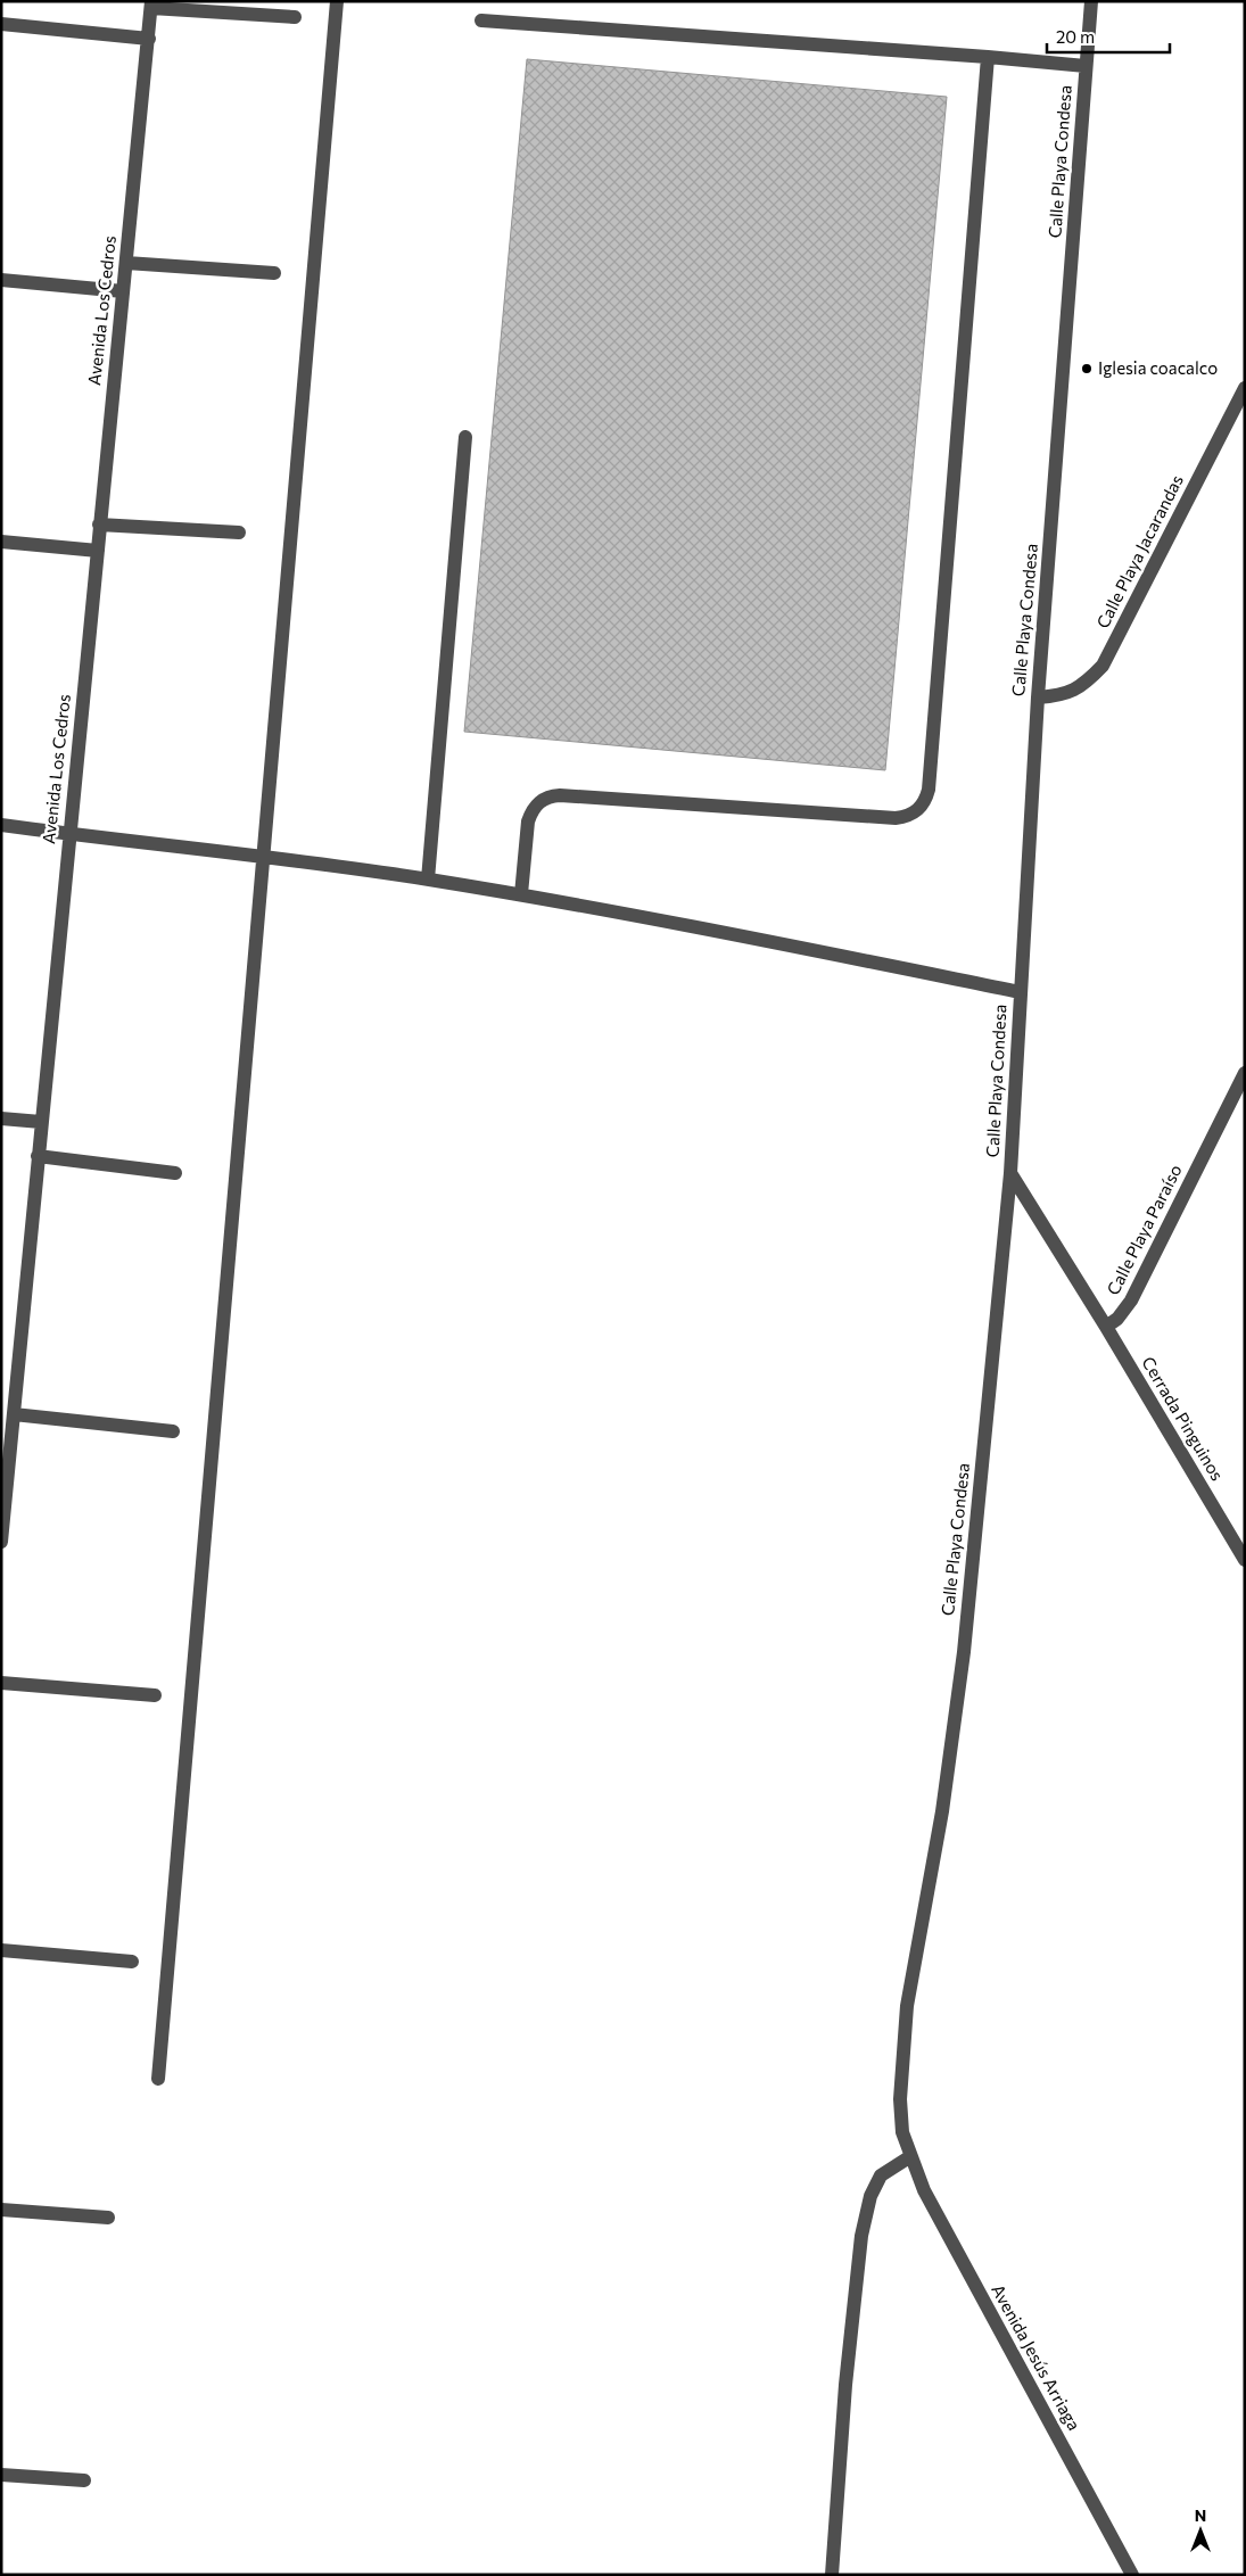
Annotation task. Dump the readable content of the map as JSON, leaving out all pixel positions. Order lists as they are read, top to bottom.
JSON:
{
  "streets": {
    "street": [
      "Calle Playa Condesa",
      "Avenida Los Cedros",
      "Calle Playa Jacarandas",
      "Calle Playa Paraíso",
      "Cerrada Pinguinos",
      "Avenida Jesús Arriaga"
    ]
  },
  "crossings": [
    ["Calle Playa Condesa", "Calle Playa Jacarandas"],
    ["Calle Playa Condesa", "Calle Playa Paraíso"],
    ["Calle Playa Condesa", "Avenida Jesús Arriaga"],
    ["Calle Playa Paraíso", "Cerrada Pinguinos"]
  ],
  "places": ["Iglesia coacalco"],
  "scale_bar": "20 m",
  "north": "top"
}
